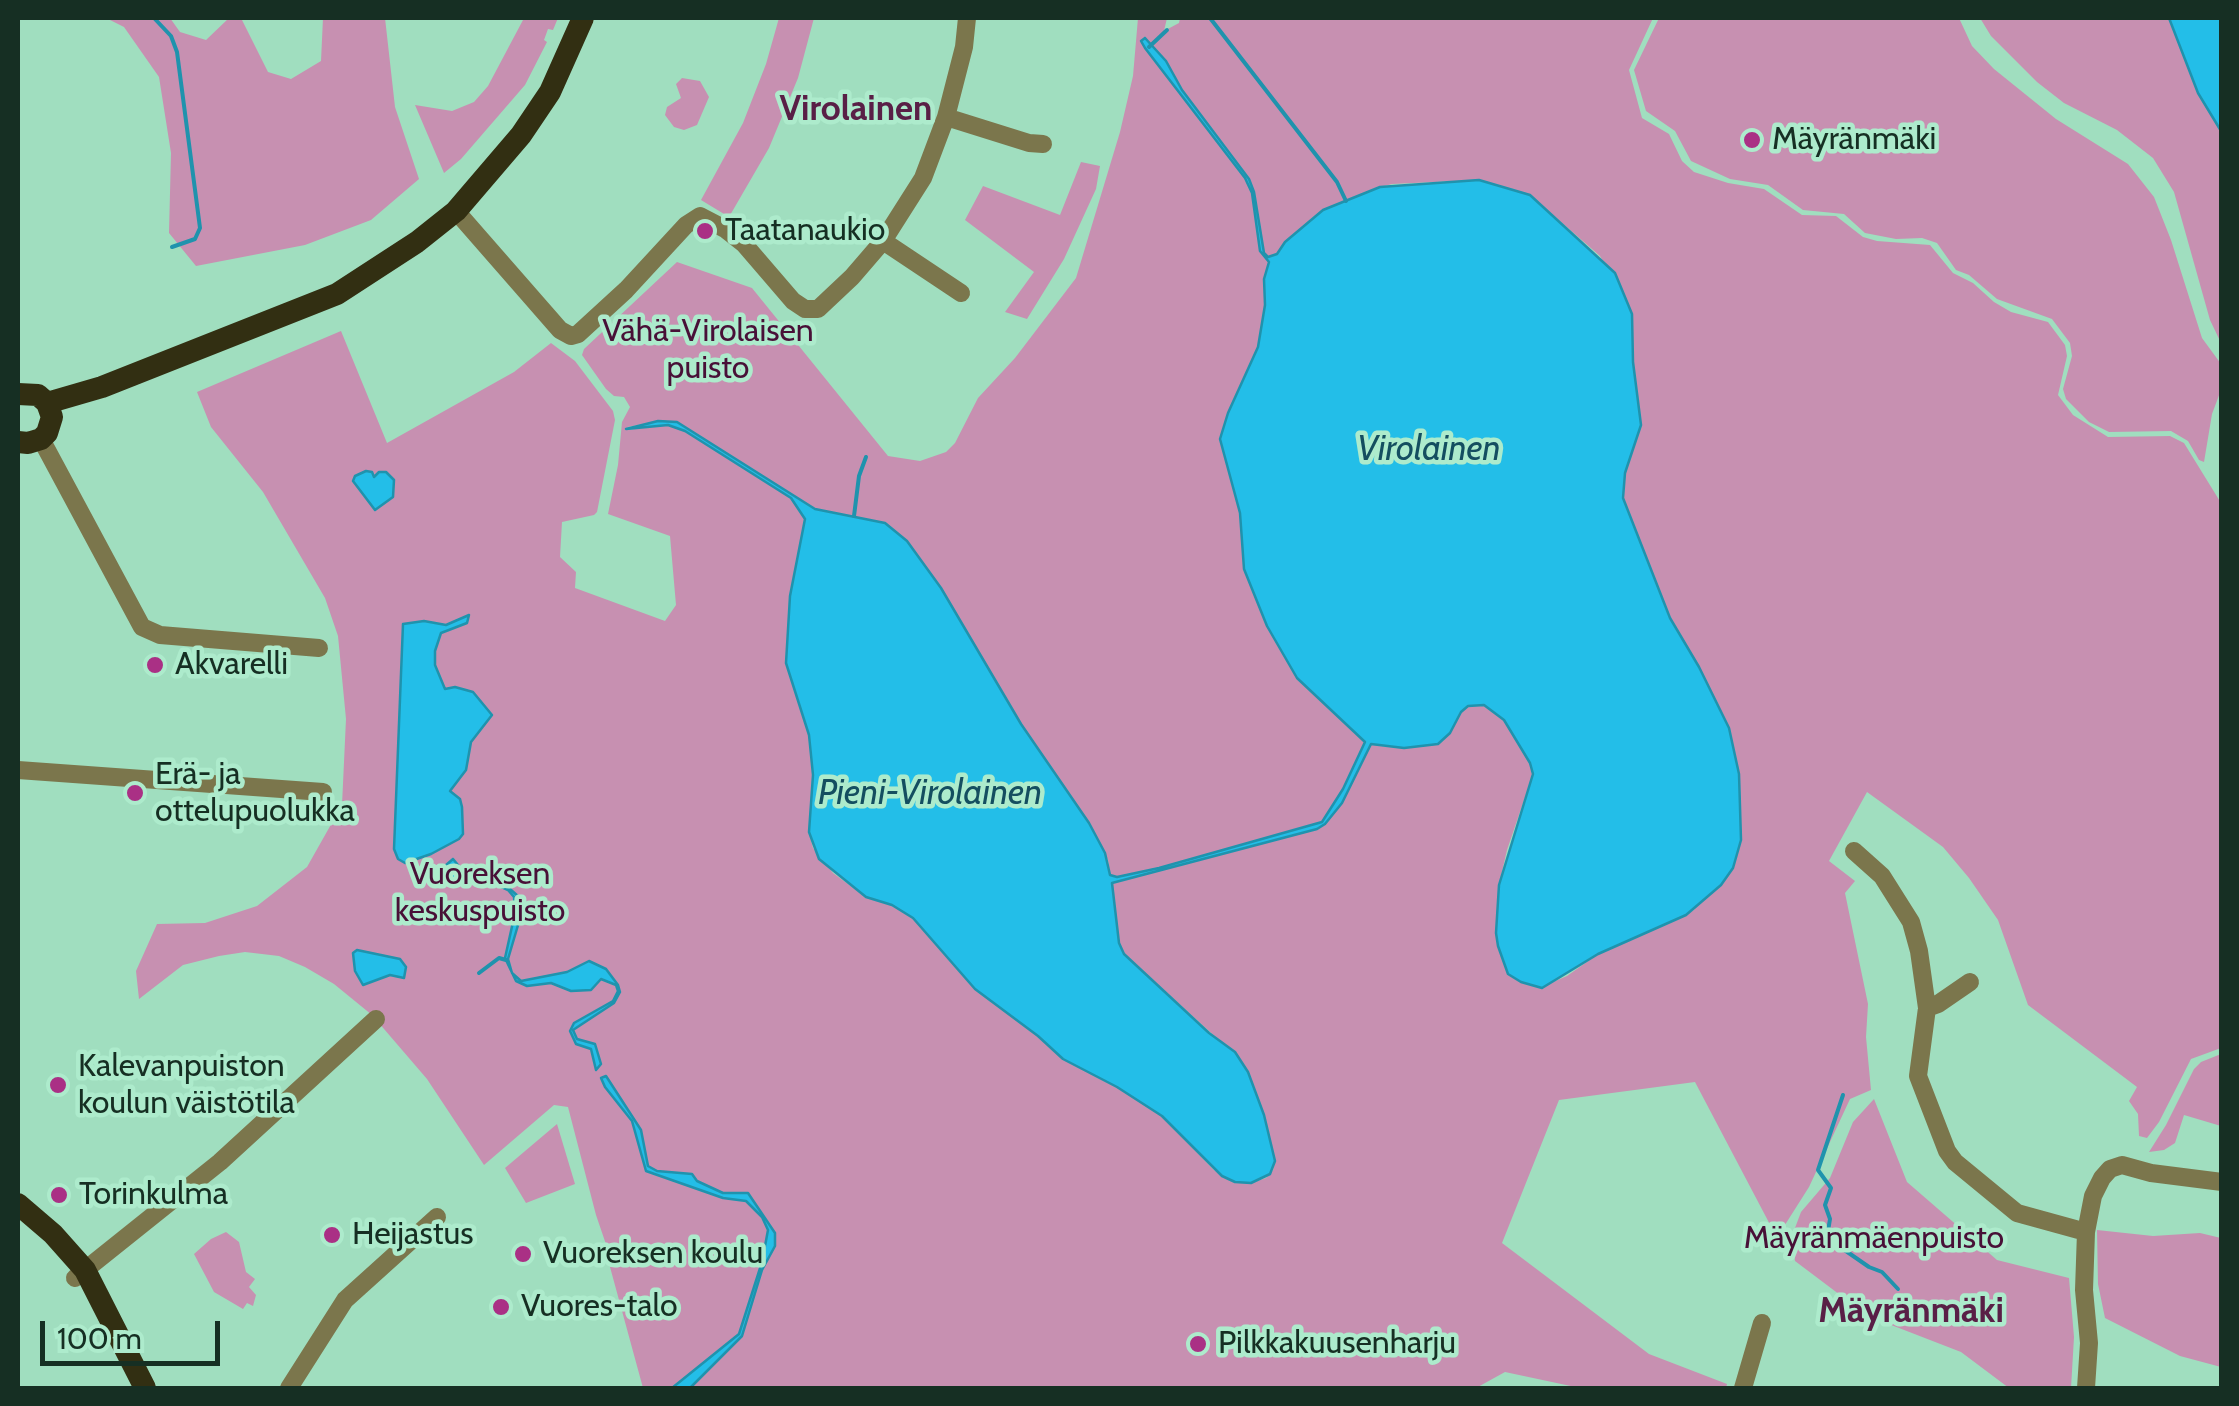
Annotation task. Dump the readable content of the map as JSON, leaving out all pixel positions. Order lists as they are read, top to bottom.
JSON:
{
  "districts": ["Virolainen", "Mäyränmäki"],
  "water": ["Virolainen", "Pieni-Virolainen"],
  "parks": ["Vähä-Virolaisen puisto", "Vuoreksen keskuspuisto", "Mäyränmäenpuisto"],
  "places": [
    "Mäyränmäki",
    "Taatanaukio",
    "Akvarelli",
    "Erä- ja ottelupuolukka",
    "Kalevanpuiston koulun väistötila",
    "Torinkulma",
    "Heijastus",
    "Vuoreksen koulu",
    "Vuores-talo",
    "Pilkkakuusenharju"
  ],
  "scale_bar": "100 m"
}
